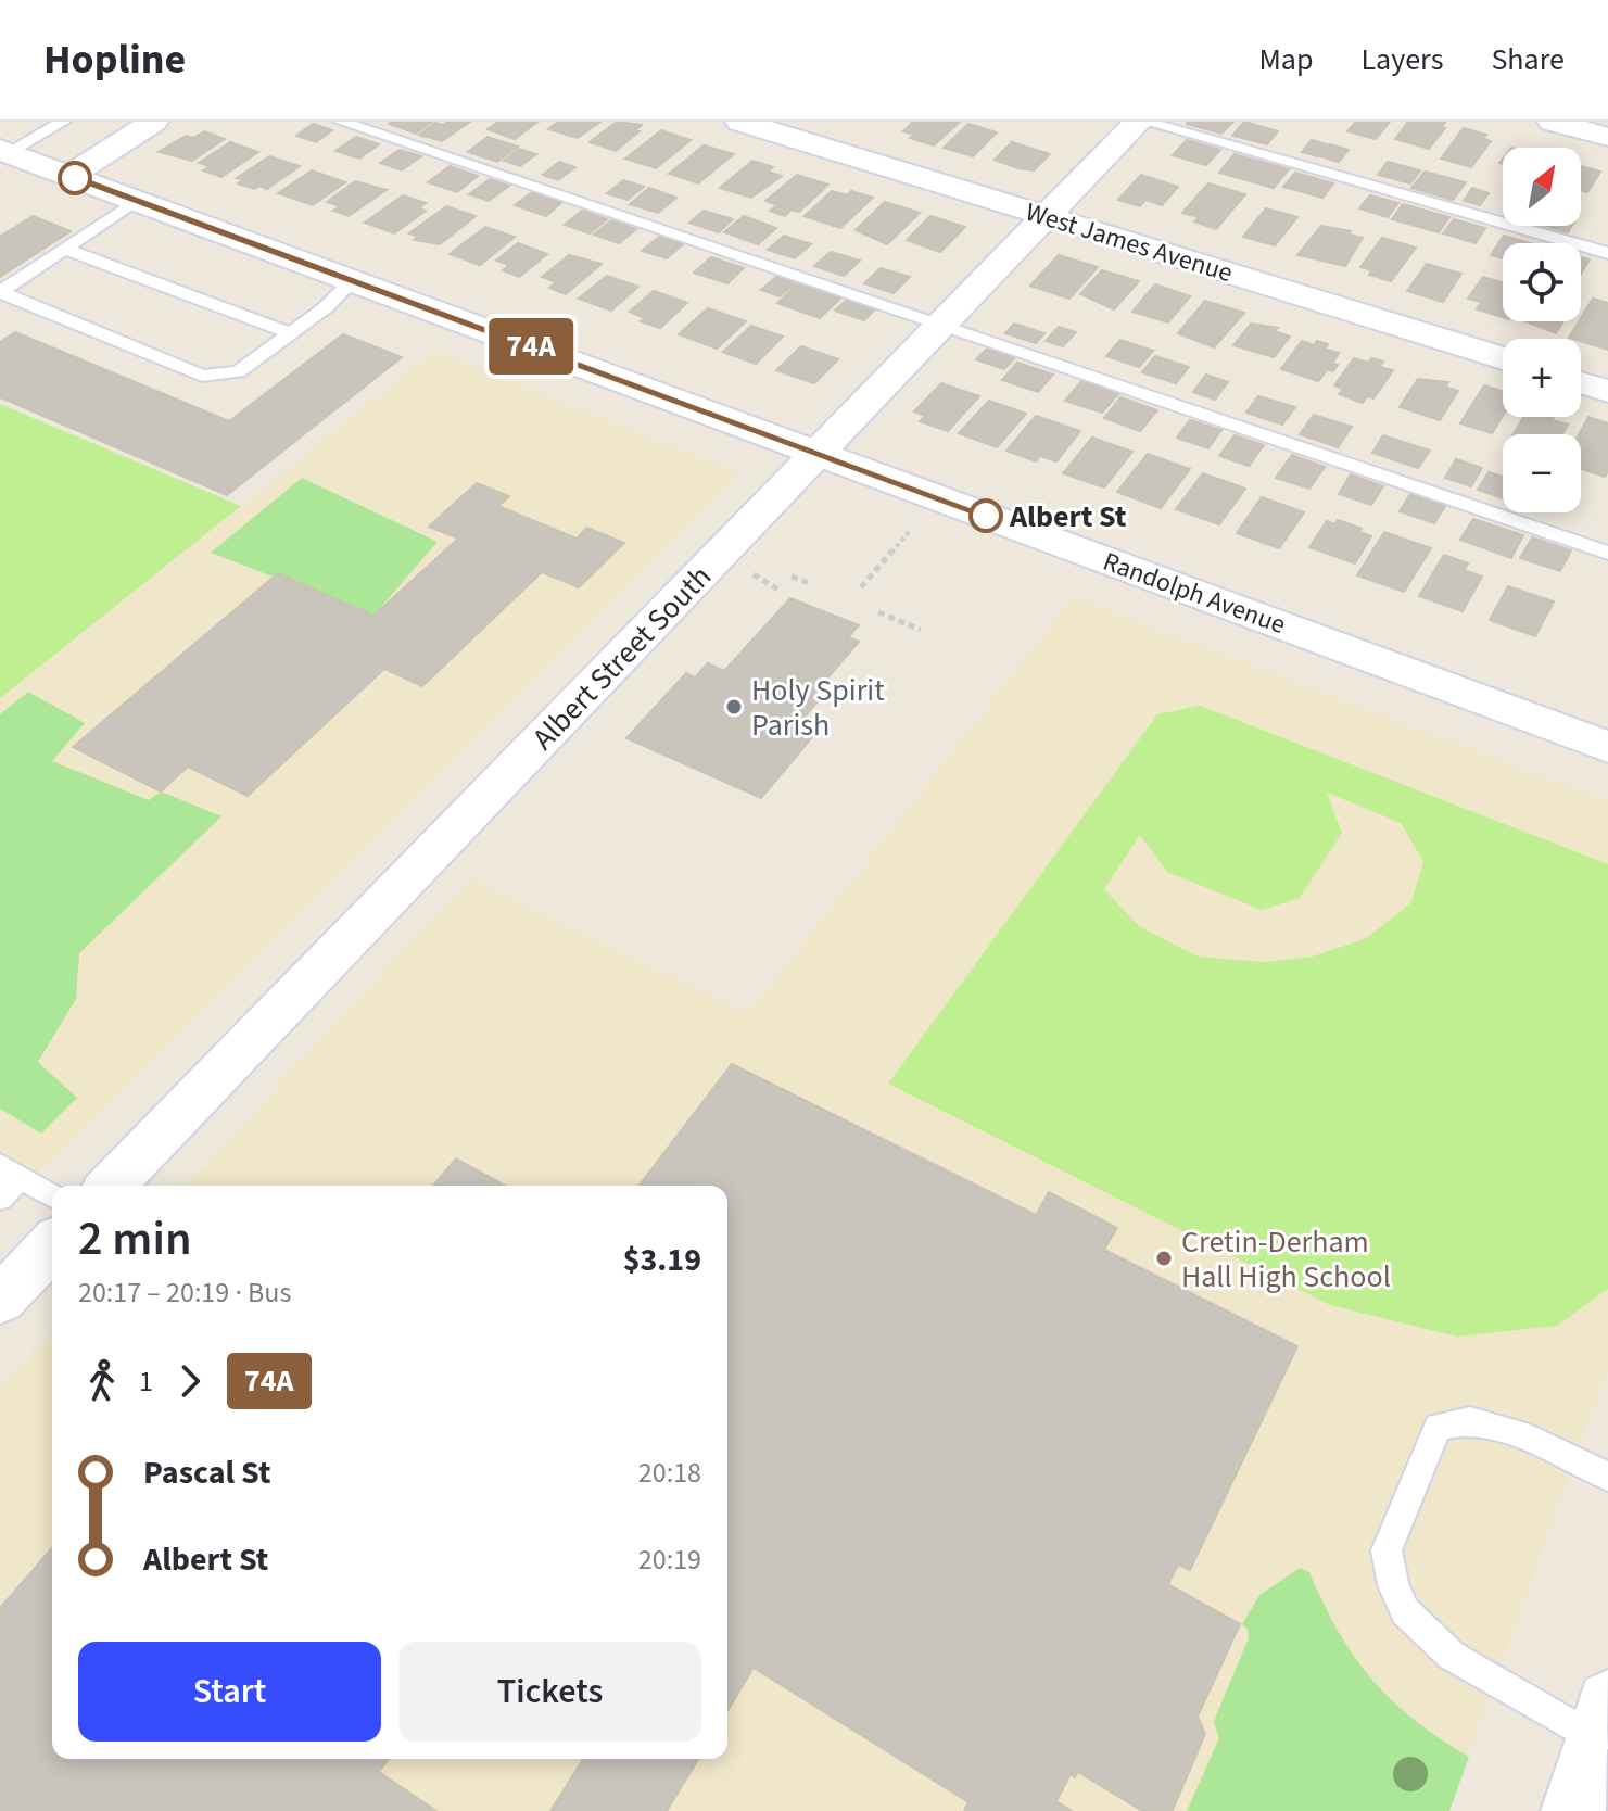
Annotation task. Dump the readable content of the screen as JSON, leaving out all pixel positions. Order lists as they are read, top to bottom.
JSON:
{
  "streets": {
    "main road": ["Randolph Avenue"],
    "street": ["West James Avenue", "Albert Street South"]
  },
  "crossings": [
    ["West James Avenue", "Albert Street South"],
    ["Randolph Avenue", "Albert Street South"]
  ],
  "places": ["Albert St", "Holy Spirit Parish", "Cretin-Derham Hall High School"],
  "lines": ["bus line 74A"],
  "north": "top right",
  "page": {
    "header": "Hopline",
    "nav": ["Map", "Layers", "Share"],
    "on_map": "74A",
    "map_buttons": ["+", "−"],
    "heading": ["2 min", "20:17 – 20:19 · Bus", "$3.19"],
    "legs": ["1", "74A"],
    "list": [
      {
        "name": "Pascal St",
        "value": "20:18"
      },
      {
        "name": "Albert St",
        "value": "20:19"
      }
    ],
    "buttons": ["Start", "Tickets"]
  }
}
